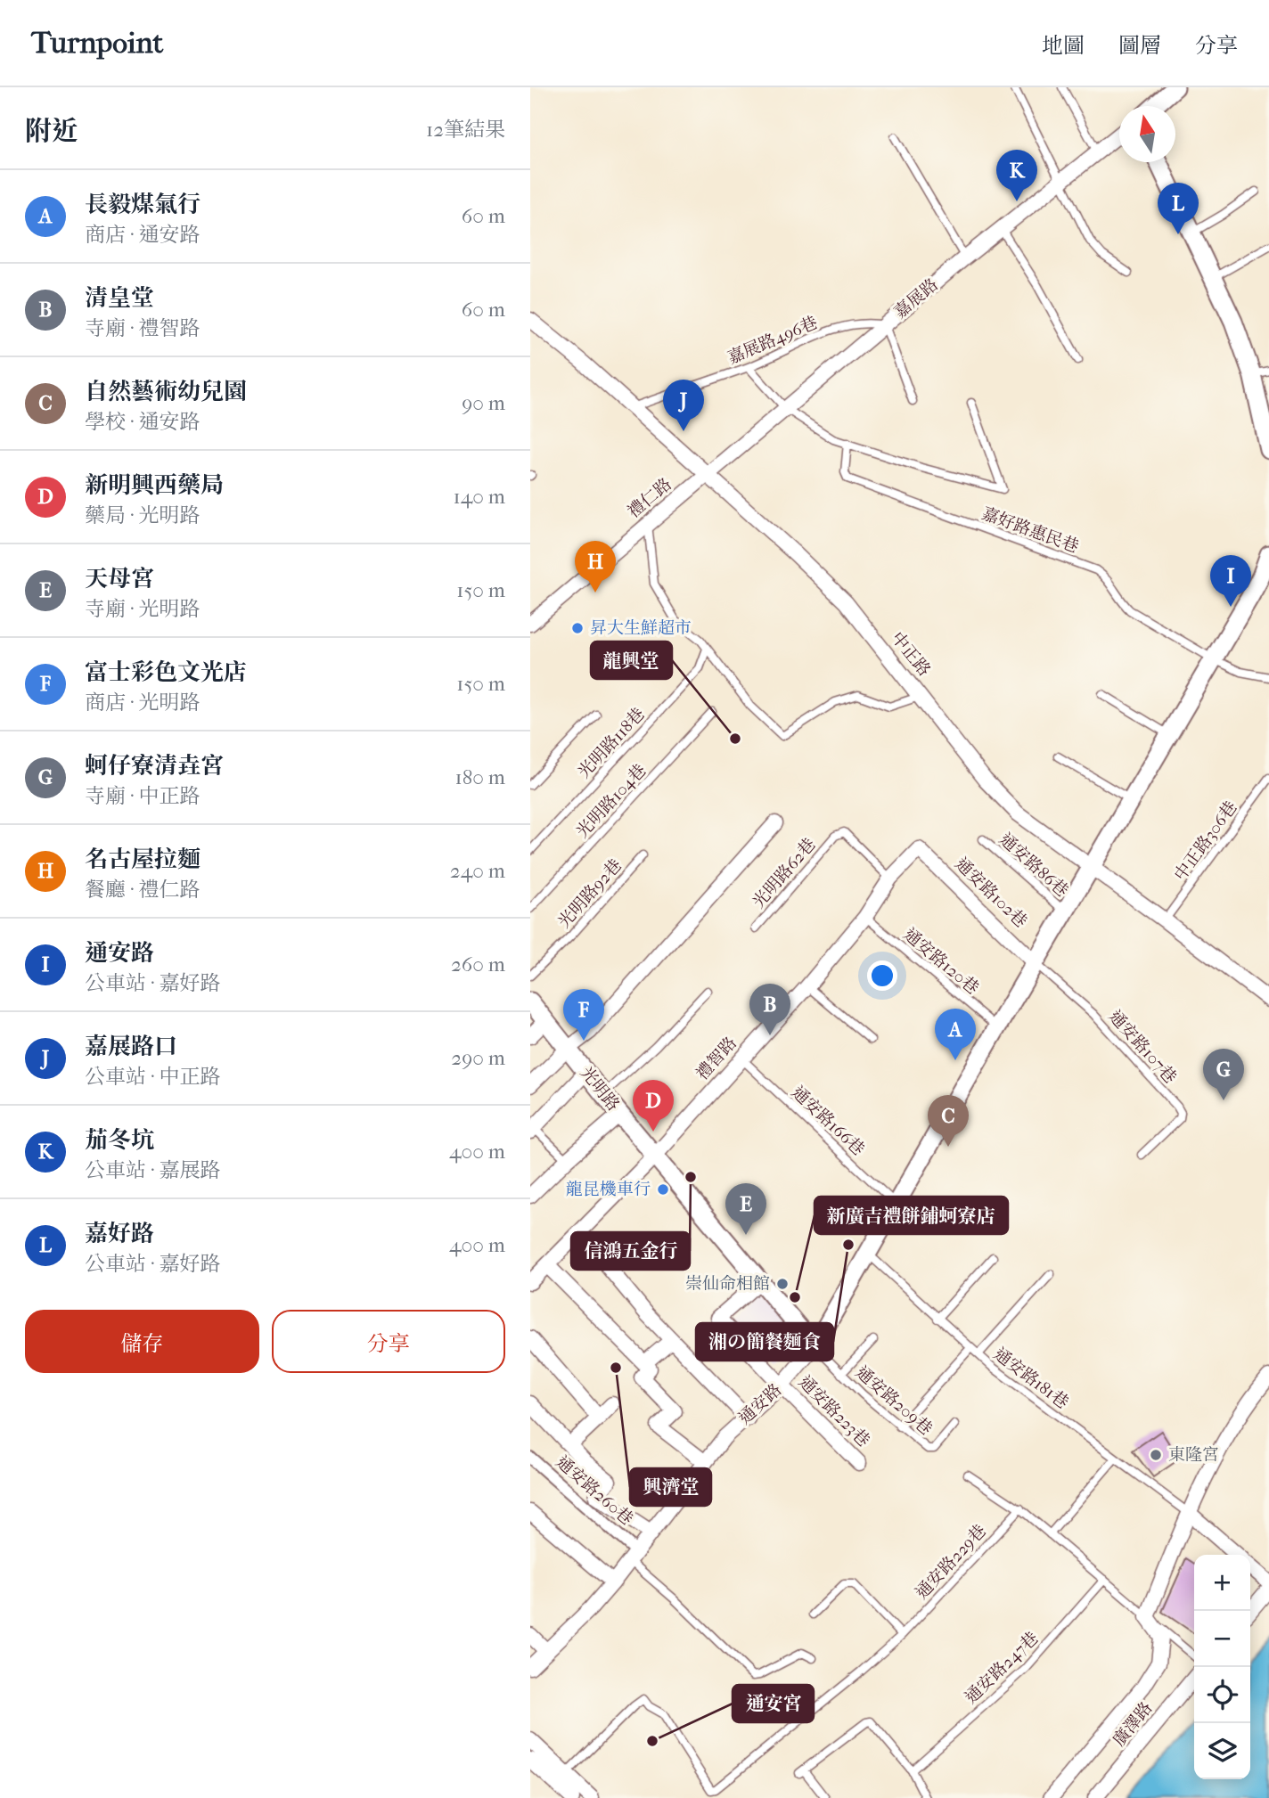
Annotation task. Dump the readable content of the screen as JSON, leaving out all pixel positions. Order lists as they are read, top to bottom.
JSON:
{
  "streets": {
    "street": [
      "嘉展路",
      "禮仁路",
      "中正路",
      "通安路102巷",
      "禮智路",
      "光明路",
      "通安路",
      "通安路223巷",
      "通安路260巷",
      "廣澤路"
    ],
    "lane": [
      "嘉展路496巷",
      "嘉好路惠民巷",
      "光明路118巷",
      "光明路104巷",
      "中正路306巷",
      "通安路86巷",
      "光明路62巷",
      "光明路92巷",
      "通安路120巷",
      "通安路107巷",
      "通安路166巷",
      "通安路181巷",
      "通安路209巷",
      "通安路229巷",
      "通安路247巷"
    ]
  },
  "crossings": [
    ["嘉展路", "嘉展路496巷"],
    ["嘉展路", "禮仁路"],
    ["嘉展路", "中正路"],
    ["嘉展路496巷", "中正路"],
    ["禮仁路", "中正路"],
    ["嘉好路惠民巷", "通安路"],
    ["中正路", "中正路306巷"],
    ["中正路", "通安路"],
    ["通安路86巷", "通安路"],
    ["光明路62巷", "禮智路"],
    ["通安路102巷", "通安路107巷"],
    ["通安路102巷", "禮智路"],
    ["通安路102巷", "通安路"],
    ["通安路120巷", "禮智路"],
    ["通安路120巷", "通安路"],
    ["通安路107巷", "通安路"],
    ["禮智路", "光明路"],
    ["禮智路", "通安路166巷"],
    ["光明路", "通安路209巷"],
    ["光明路", "通安路"],
    ["光明路", "通安路223巷"],
    ["通安路166巷", "通安路"],
    ["通安路181巷", "通安路"],
    ["通安路209巷", "通安路"],
    ["通安路", "通安路223巷"],
    ["通安路", "通安路260巷"]
  ],
  "places": [
    "昇大生鮮超市",
    "龍興堂",
    "信鴻五金行",
    "龍昆機車行",
    "湘の簡餐麵食",
    "崇仙命相館",
    "新廣吉禮餅鋪蚵寮店",
    "興濟堂",
    "東隆宮",
    "通安宮"
  ],
  "north": "top",
  "page": {
    "header": "Turnpoint",
    "nav": ["地圖", "圖層", "分享"],
    "heading": ["附近", "12筆結果"],
    "pins": [
      "K",
      "L",
      "J",
      "H",
      "I",
      "B",
      "F",
      "A",
      "G",
      "D",
      "C",
      "E"
    ],
    "list": [
      {
        "mark": "A",
        "name": "長毅煤氣行",
        "note": "商店 · 通安路",
        "value": "60 m"
      },
      {
        "mark": "B",
        "name": "清皇堂",
        "note": "寺廟 · 禮智路",
        "value": "60 m"
      },
      {
        "mark": "C",
        "name": "自然藝術幼兒園",
        "note": "學校 · 通安路",
        "value": "90 m"
      },
      {
        "mark": "D",
        "name": "新明興西藥局",
        "note": "藥局 · 光明路",
        "value": "140 m"
      },
      {
        "mark": "E",
        "name": "天母宮",
        "note": "寺廟 · 光明路",
        "value": "150 m"
      },
      {
        "mark": "F",
        "name": "富士彩色文光店",
        "note": "商店 · 光明路",
        "value": "150 m"
      },
      {
        "mark": "G",
        "name": "蚵仔寮清垚宮",
        "note": "寺廟 · 中正路",
        "value": "180 m"
      },
      {
        "mark": "H",
        "name": "名古屋拉麵",
        "note": "餐廳 · 禮仁路",
        "value": "240 m"
      },
      {
        "mark": "I",
        "name": "通安路",
        "note": "公車站 · 嘉好路",
        "value": "260 m"
      },
      {
        "mark": "J",
        "name": "嘉展路口",
        "note": "公車站 · 中正路",
        "value": "290 m"
      },
      {
        "mark": "K",
        "name": "茄冬坑",
        "note": "公車站 · 嘉展路",
        "value": "400 m"
      },
      {
        "mark": "L",
        "name": "嘉好路",
        "note": "公車站 · 嘉好路",
        "value": "400 m"
      }
    ],
    "buttons": ["儲存", "分享"],
    "map_buttons": ["+", "−"]
  }
}
